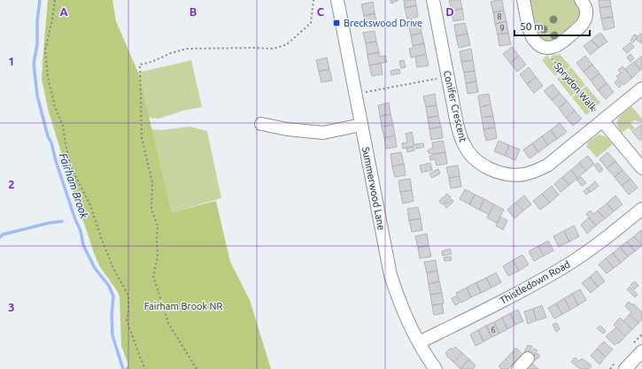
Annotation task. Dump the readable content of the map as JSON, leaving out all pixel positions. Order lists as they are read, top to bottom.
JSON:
{
  "streets": {
    "street": [
      "Sprydon Walk",
      "Conifer Crescent",
      "Summerwood Lane",
      "Thistledown Road"
    ]
  },
  "crossings": [
    ["Sprydon Walk", "Conifer Crescent"],
    ["Summerwood Lane", "Thistledown Road"]
  ],
  "water": ["Fairham Brook"],
  "parks": ["Fairham Brook NR"],
  "places": {
    "transit": ["Breckswood Drive"]
  },
  "house_numbers": ["8", "9", "6"],
  "scale_bar": "50 m",
  "grid": {
    "columns": [
      "A",
      "B",
      "C",
      "D"
    ],
    "rows": ["1", "2", "3"]
  }
}
